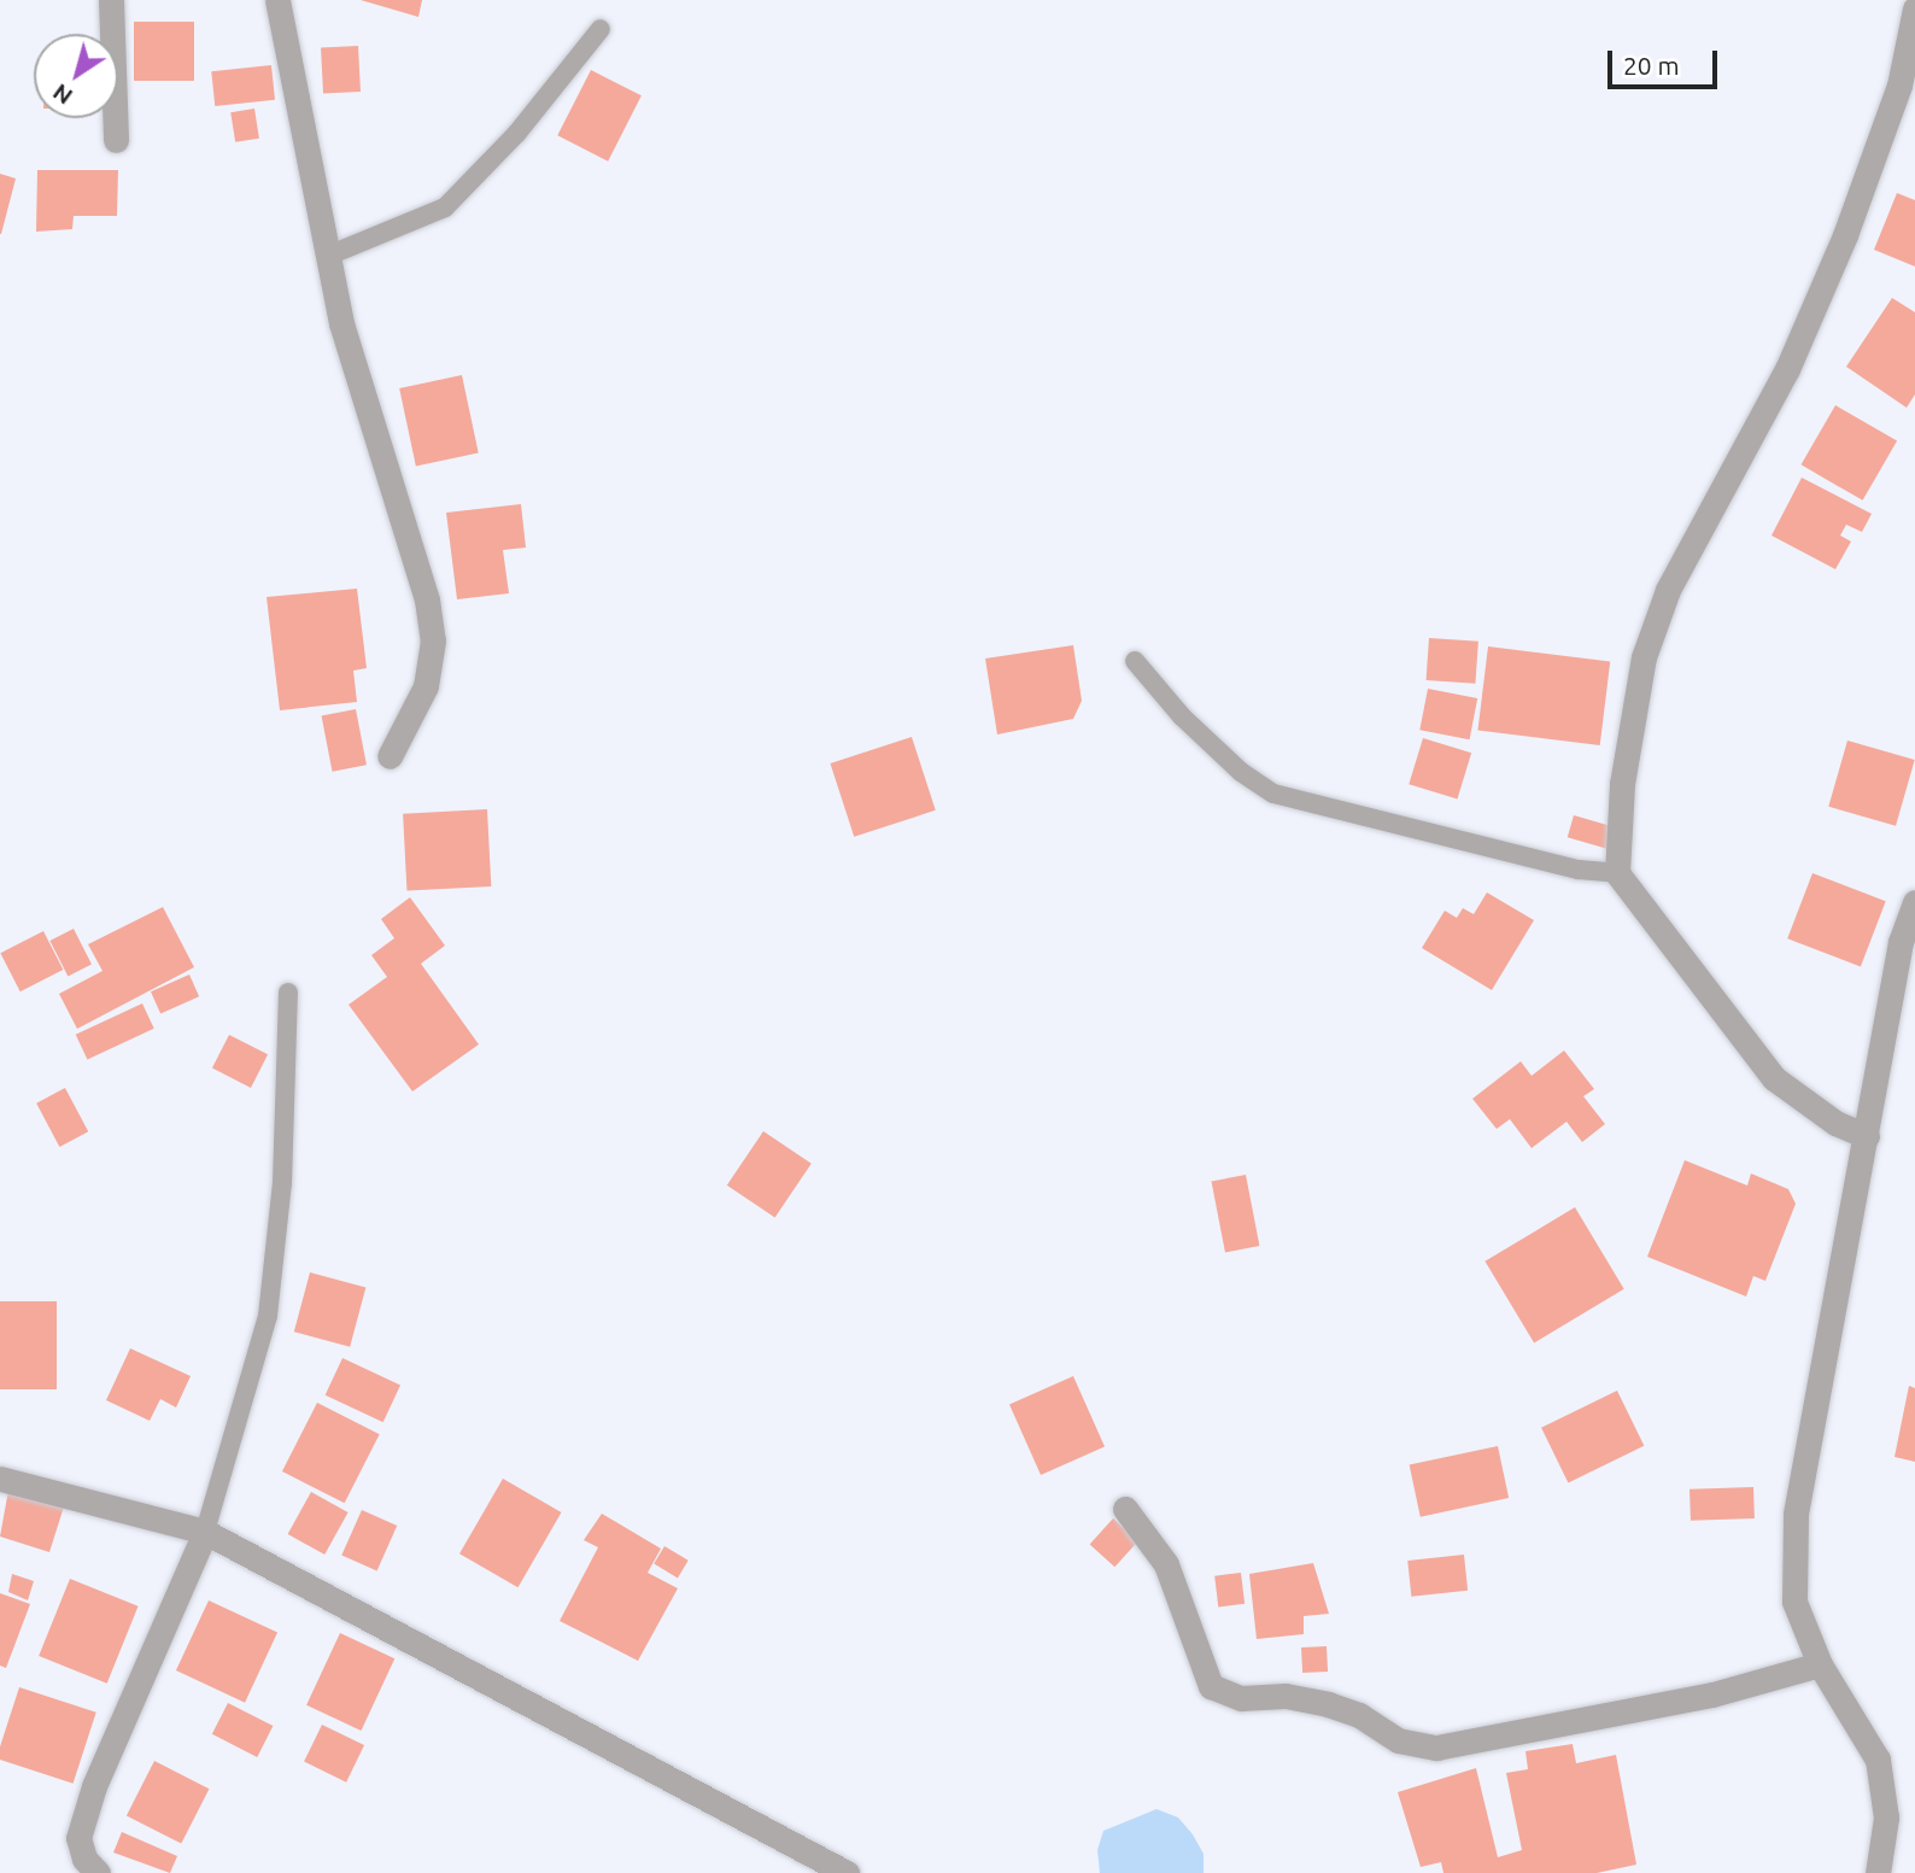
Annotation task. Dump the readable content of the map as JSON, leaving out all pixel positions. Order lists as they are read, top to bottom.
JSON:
{
  "scale_bar": "20 m",
  "north": "bottom left"
}
